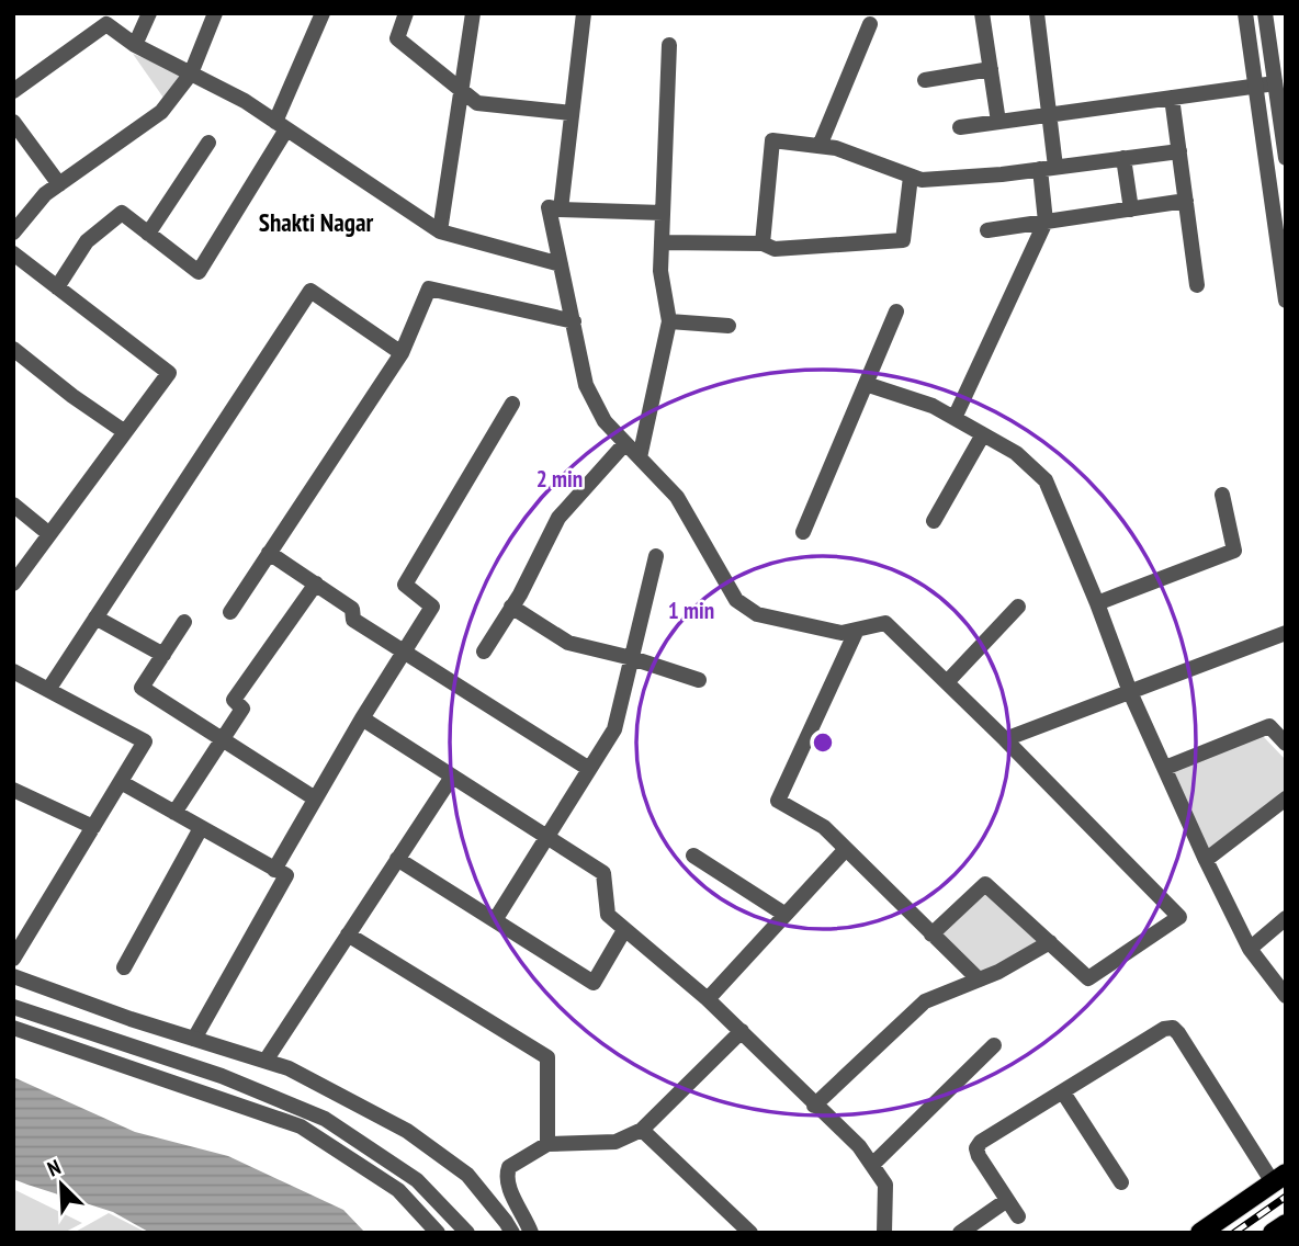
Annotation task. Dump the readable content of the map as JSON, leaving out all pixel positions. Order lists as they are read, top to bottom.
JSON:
{
  "districts": ["Shakti Nagar"],
  "north": "top left",
  "rings": ["2 min", "1 min"]
}
